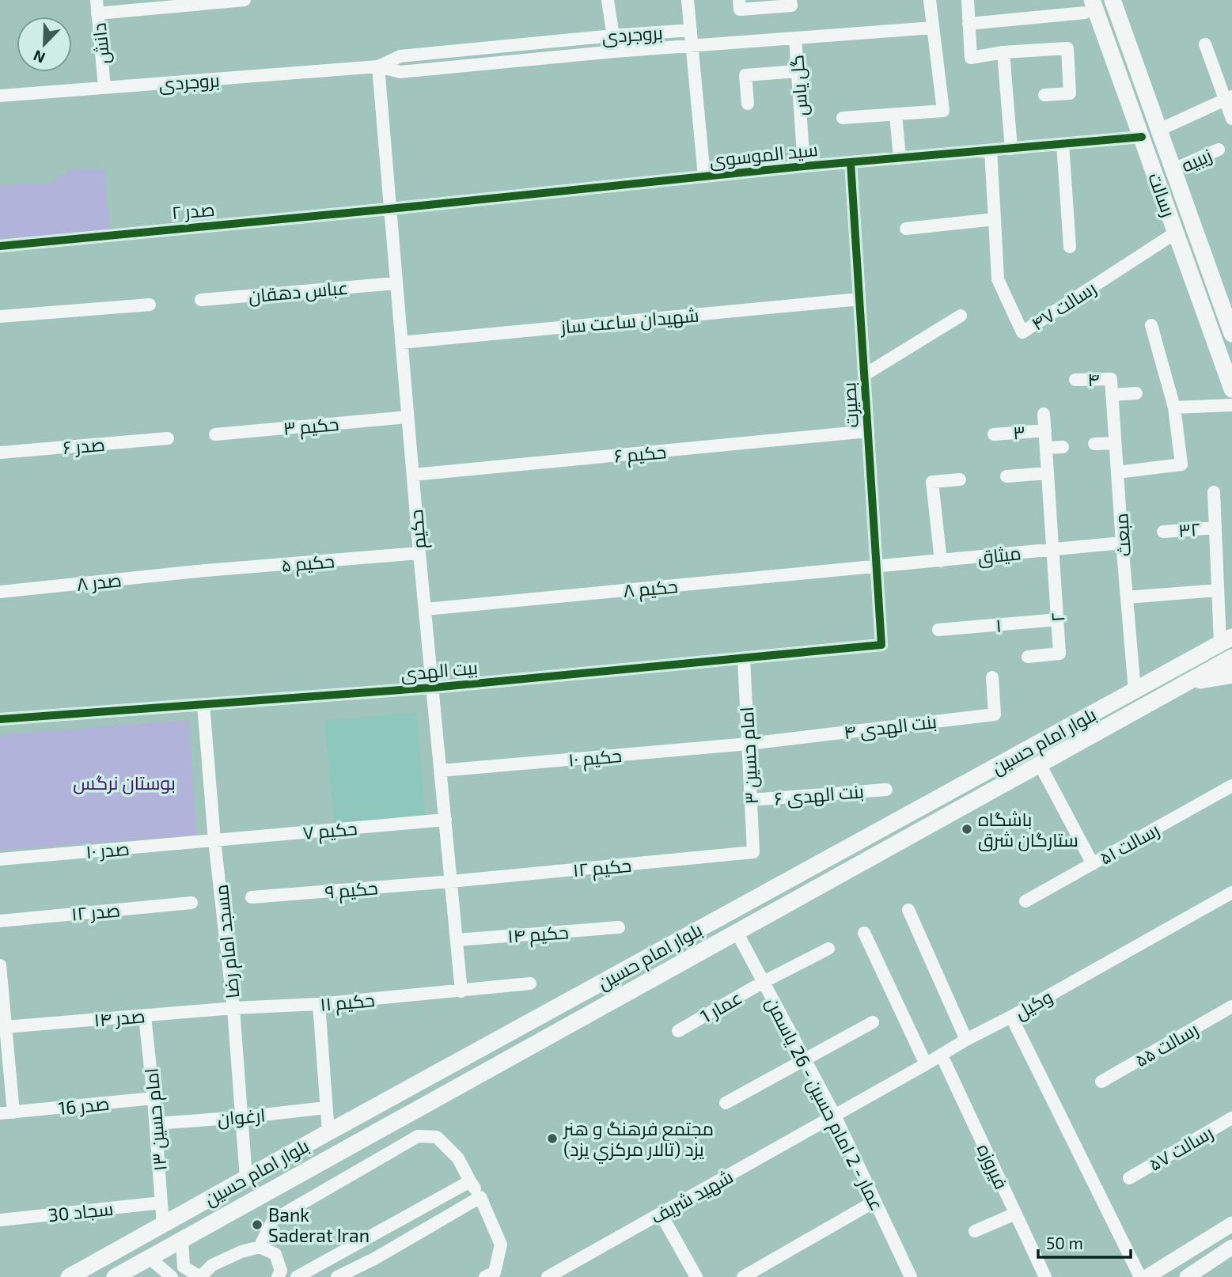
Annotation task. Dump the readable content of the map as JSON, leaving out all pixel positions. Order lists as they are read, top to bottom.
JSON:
{
  "streets": {
    "main road": ["رسالت", "بلوار امام حسین"],
    "street": [
      "بروجردی",
      "دانش",
      "گل یاس",
      "سید الموسوی",
      "زیبیه",
      "صدر ۲",
      "عباس دهقان",
      "رسالت ۴۷",
      "شهیدان ساعت ساز",
      "۴",
      "بصیرت",
      "حکیم ۳",
      "۳",
      "صدر ۶",
      "حکیم ۶",
      "حکیم",
      "۳۲",
      "مبعث",
      "میثاق",
      "حکیم ۵",
      "صدر ۸",
      "حکیم ۸",
      "۲",
      "۱",
      "بیت الهدی",
      "بنت الهدی ۴",
      "امام حسین ۳",
      "حکیم ۱۰",
      "بنت الهدی ۶",
      "حکیم ۷",
      "رسالت ۵۱",
      "صدر ۱۰",
      "حکیم ۱۲",
      "حکیم ۹",
      "صدر ۱۲",
      "حکیم ۱۴",
      "مسجد امام رضا",
      "حکیم ۱۱",
      "وکیل",
      "عمار 1",
      "صدر ۱۴",
      "رسالت ۵۵",
      "عمار - 2 امام حسین - 26 یاسمن",
      "صدر 16",
      "ارغوان",
      "امام حسین ۱۳",
      "رسالت ۵۷",
      "فیروزه",
      "شهید شریف",
      "سجاد 30"
    ]
  },
  "crossings": [
    ["بروجردی", "دانش"],
    ["بروجردی", "گل یاس"],
    ["بروجردی", "حکیم"],
    ["گل یاس", "سید الموسوی"],
    ["سید الموسوی", "رسالت"],
    ["سید الموسوی", "صدر ۲"],
    ["سید الموسوی", "بصیرت"],
    ["سید الموسوی", "حکیم"],
    ["زیبیه", "رسالت"],
    ["رسالت", "رسالت ۴۷"],
    ["صدر ۲", "حکیم"],
    ["عباس دهقان", "حکیم"],
    ["شهیدان ساعت ساز", "بصیرت"],
    ["شهیدان ساعت ساز", "حکیم"],
    ["۴", "مبعث"],
    ["بصیرت", "حکیم ۶"],
    ["بصیرت", "میثاق"],
    ["بصیرت", "حکیم ۸"],
    ["بصیرت", "بیت الهدی"],
    ["حکیم ۳", "حکیم"],
    ["۳", "۲"],
    ["حکیم ۶", "حکیم"],
    ["حکیم", "حکیم ۵"],
    ["حکیم", "حکیم ۸"],
    ["حکیم", "بیت الهدی"],
    ["حکیم", "حکیم ۱۰"],
    ["حکیم", "حکیم ۷"],
    ["حکیم", "حکیم ۱۲"],
    ["حکیم", "حکیم ۹"],
    ["حکیم", "حکیم ۱۴"],
    ["حکیم", "حکیم ۱۱"],
    ["مبعث", "میثاق"],
    ["مبعث", "بلوار امام حسین"],
    ["میثاق", "حکیم ۸"],
    ["میثاق", "۲"],
    ["حکیم ۵", "صدر ۸"],
    ["۲", "۱"],
    ["بیت الهدی", "امام حسین ۳"],
    ["بیت الهدی", "مسجد امام رضا"],
    ["بنت الهدی ۴", "امام حسین ۳"],
    ["بنت الهدی ۴", "حکیم ۱۰"],
    ["بلوار امام حسین", "مسجد امام رضا"],
    ["بلوار امام حسین", "عمار - 2 امام حسین - 26 یاسمن"],
    ["بلوار امام حسین", "امام حسین ۱۳"],
    ["امام حسین ۳", "حکیم ۱۰"],
    ["امام حسین ۳", "بنت الهدی ۶"],
    ["امام حسین ۳", "حکیم ۱۲"],
    ["حکیم ۷", "صدر ۱۰"],
    ["حکیم ۷", "مسجد امام رضا"],
    ["صدر ۱۰", "مسجد امام رضا"],
    ["حکیم ۱۲", "حکیم ۹"],
    ["مسجد امام رضا", "حکیم ۱۱"],
    ["مسجد امام رضا", "صدر ۱۴"],
    ["مسجد امام رضا", "ارغوان"],
    ["حکیم ۱۱", "صدر ۱۴"],
    ["وکیل", "عمار - 2 امام حسین - 26 یاسمن"],
    ["وکیل", "فیروزه"],
    ["وکیل", "شهید شریف"],
    ["عمار 1", "عمار - 2 امام حسین - 26 یاسمن"],
    ["صدر ۱۴", "امام حسین ۱۳"],
    ["عمار - 2 امام حسین - 26 یاسمن", "شهید شریف"],
    ["صدر 16", "امام حسین ۱۳"],
    ["ارغوان", "امام حسین ۱۳"],
    ["امام حسین ۱۳", "سجاد 30"]
  ],
  "parks": ["بوستان نرگس"],
  "places": ["باشگاه ستارگان شرق", "مجتمع فرهنگ و هنر یزد (تالار مركزي یزد)", "Bank Saderat Iran"],
  "scale_bar": "50 m",
  "north": "bottom left"
}
